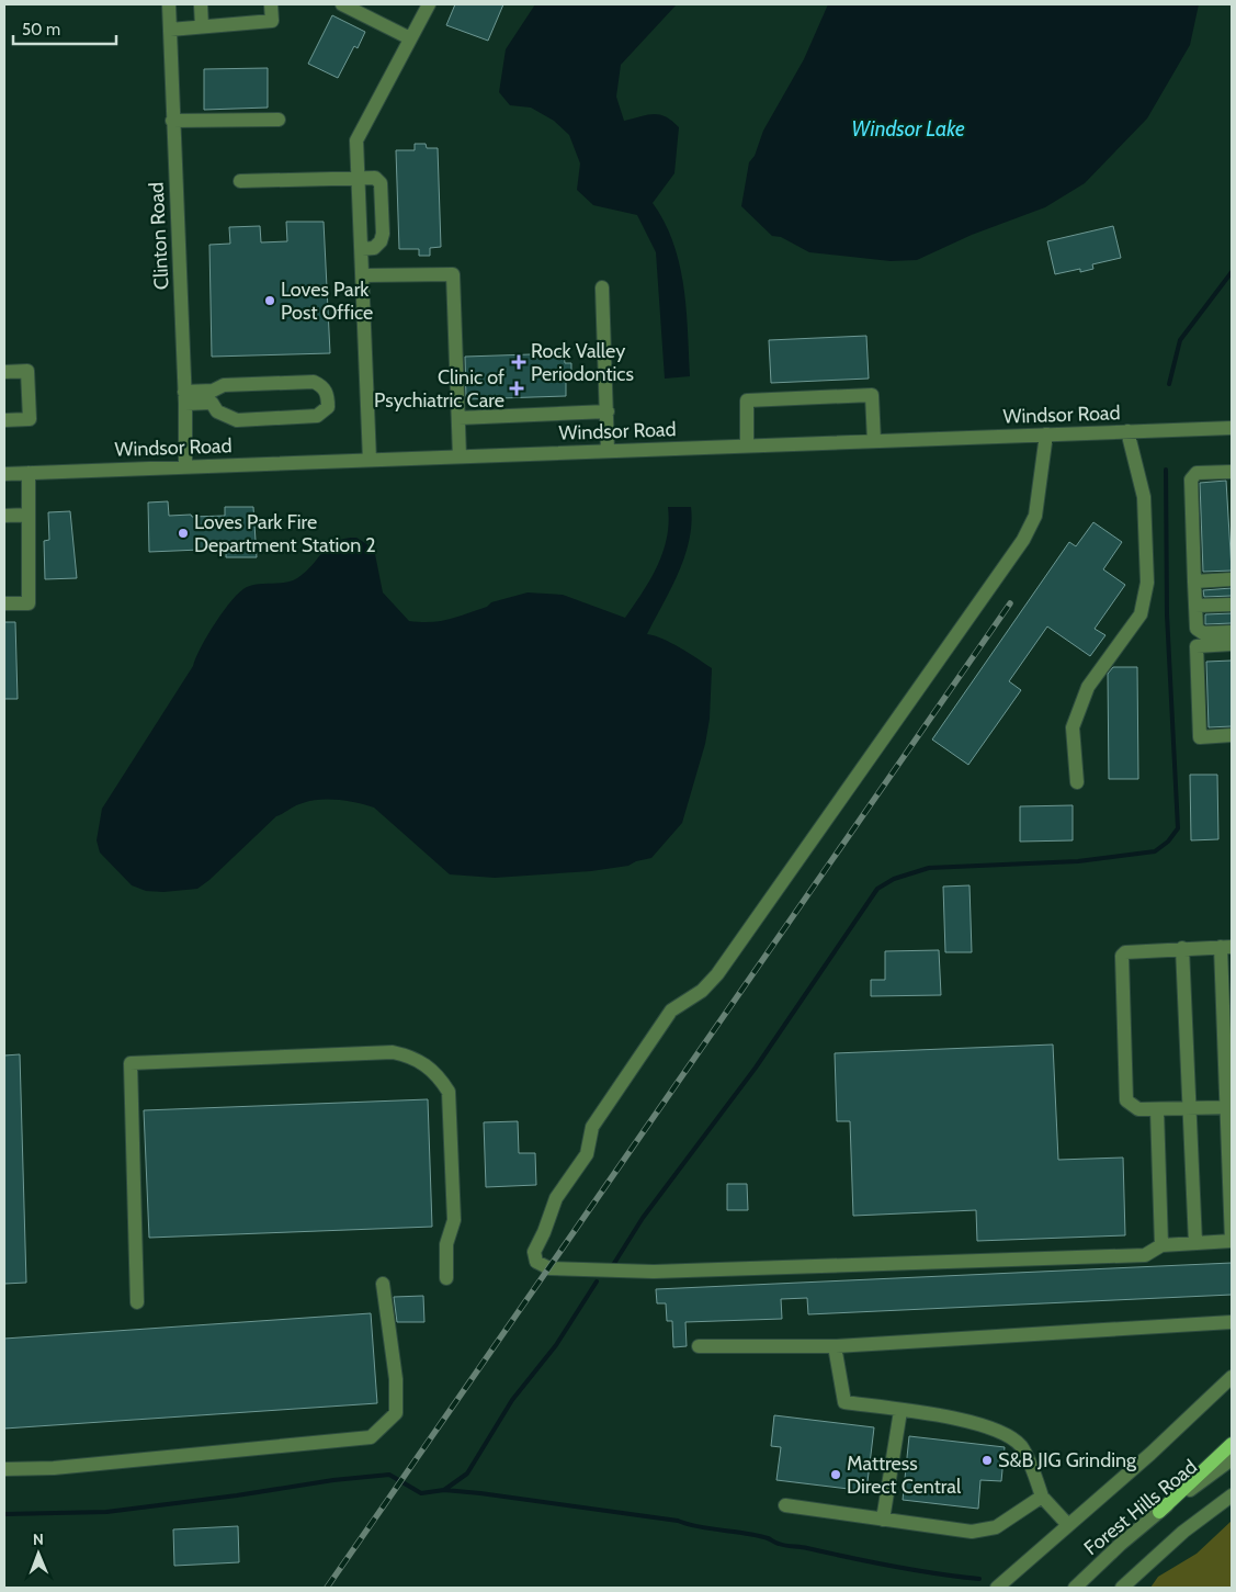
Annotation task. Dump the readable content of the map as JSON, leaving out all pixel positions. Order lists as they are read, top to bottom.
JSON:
{
  "streets": {
    "street": ["Clinton Road", "Windsor Road", "Forest Hills Road"]
  },
  "crossings": [
    ["Clinton Road", "Windsor Road"]
  ],
  "water": ["Windsor Lake"],
  "places": {
    "other": [
      "Loves Park Post Office",
      "Loves Park Fire Department Station 2",
      "S&B JIG Grinding",
      "Mattress Direct Central"
    ],
    "health": ["Rock Valley Periodontics", "Clinic of Psychiatric Care"]
  },
  "scale_bar": "50 m",
  "north": "top"
}
